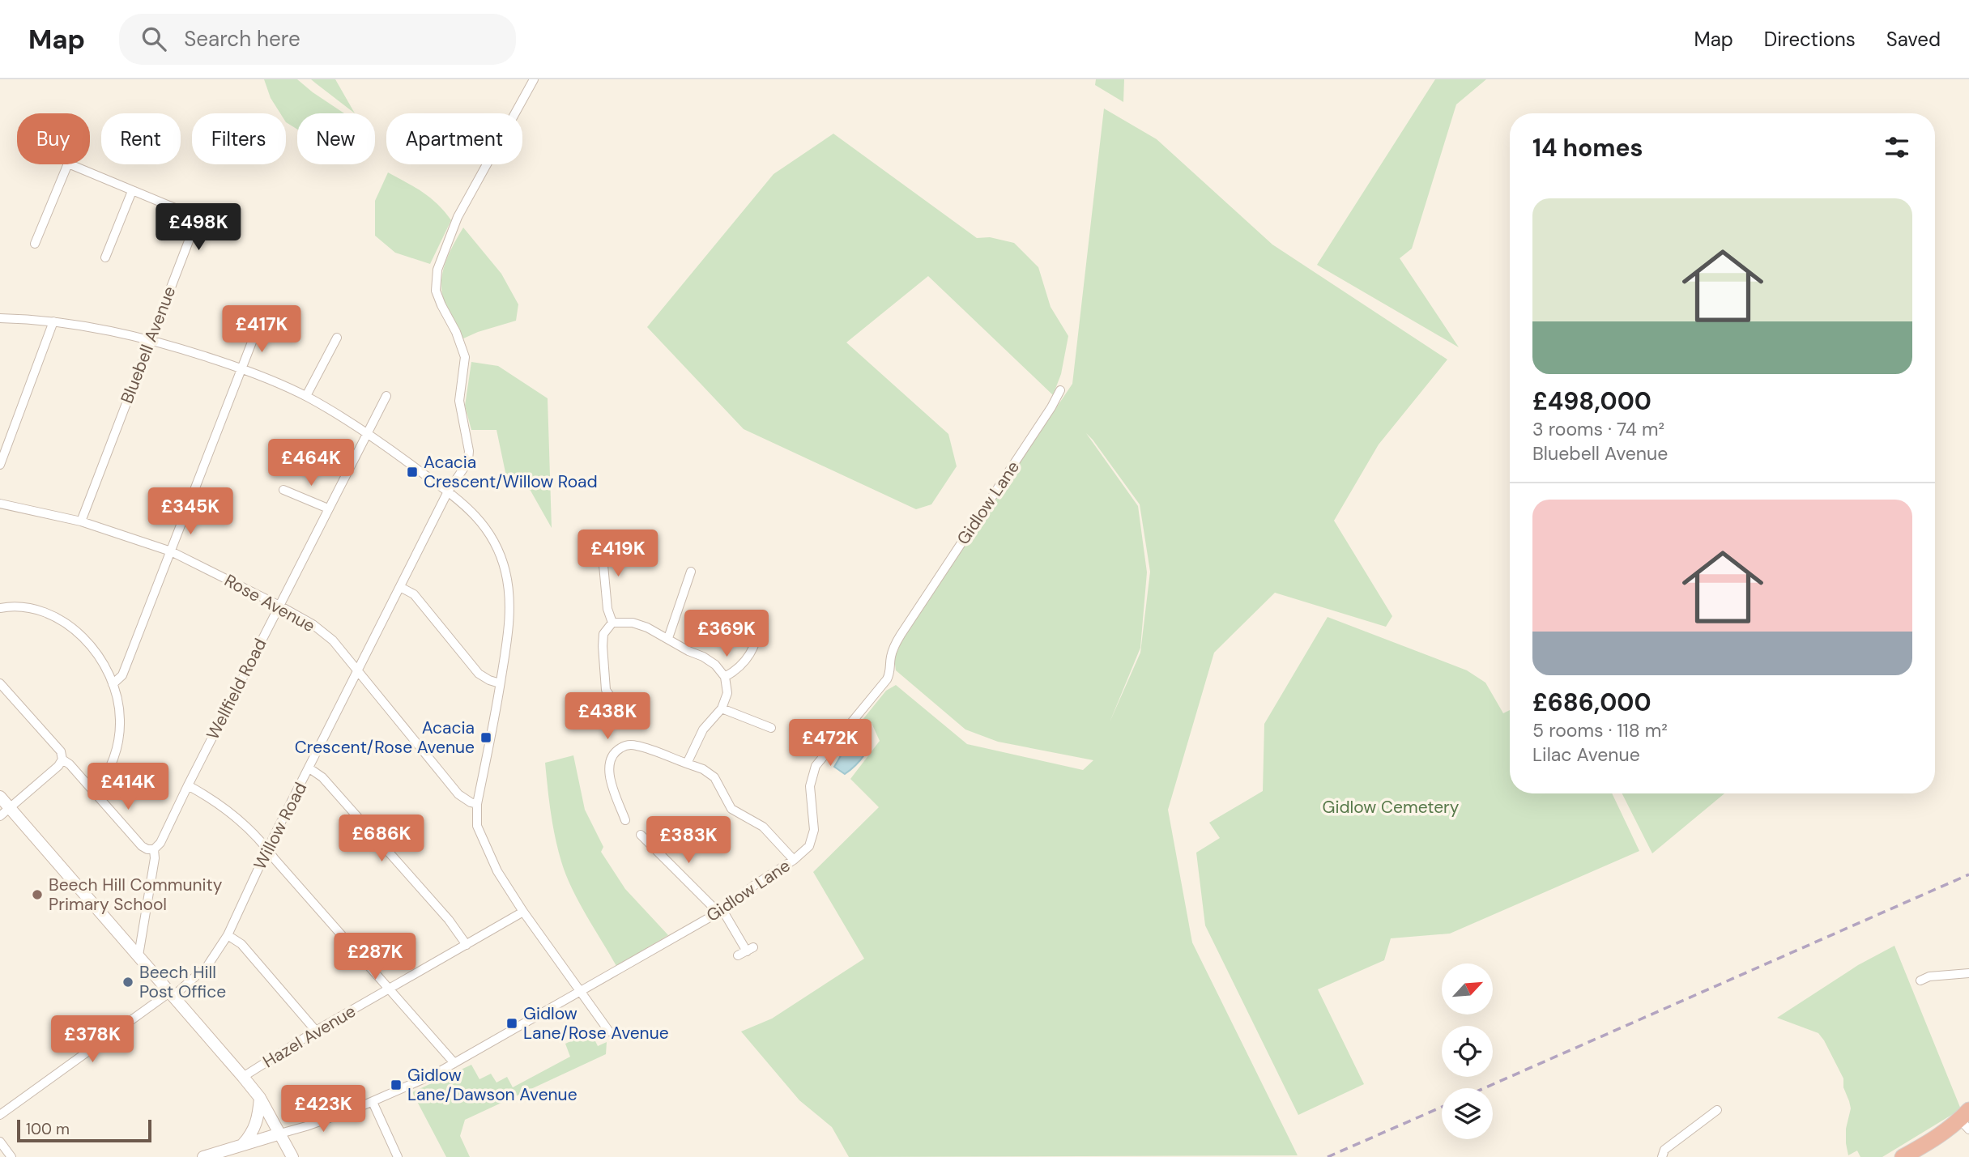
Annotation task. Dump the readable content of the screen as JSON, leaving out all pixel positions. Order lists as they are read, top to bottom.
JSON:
{
  "streets": {
    "street": [
      "Bluebell Avenue",
      "Gidlow Lane",
      "Rose Avenue",
      "Wellfield Road",
      "Willow Road",
      "Hazel Avenue"
    ]
  },
  "crossings": [
    ["Bluebell Avenue", "Rose Avenue"],
    ["Rose Avenue", "Wellfield Road"],
    ["Rose Avenue", "Willow Road"]
  ],
  "parks": ["Gidlow Cemetery"],
  "places": {
    "transit": [
      "Acacia Crescent/Willow Road",
      "Acacia Crescent/Rose Avenue",
      "Gidlow Lane/Rose Avenue",
      "Gidlow Lane/Dawson Avenue"
    ],
    "other": ["Beech Hill Community Primary School", "Beech Hill Post Office"]
  },
  "scale_bar": "100 m",
  "north": "top right",
  "page": {
    "header": "Map",
    "search": "Search here",
    "nav": ["Map", "Directions", "Saved"],
    "chip": [
      "Buy",
      "Rent",
      "Filters",
      "New",
      "Apartment"
    ],
    "heading": "14 homes",
    "list": [
      {
        "name": "£498,000",
        "note": "3 rooms · 74 m² · Bluebell Avenue"
      },
      {
        "name": "£686,000",
        "note": "5 rooms · 118 m² · Lilac Avenue"
      }
    ],
    "price": [
      "£498K",
      "£417K",
      "£464K",
      "£345K",
      "£419K",
      "£369K",
      "£438K",
      "£472K",
      "£414K",
      "£686K",
      "£383K",
      "£287K",
      "£378K",
      "£423K"
    ],
    "scale": "100 m"
  }
}
